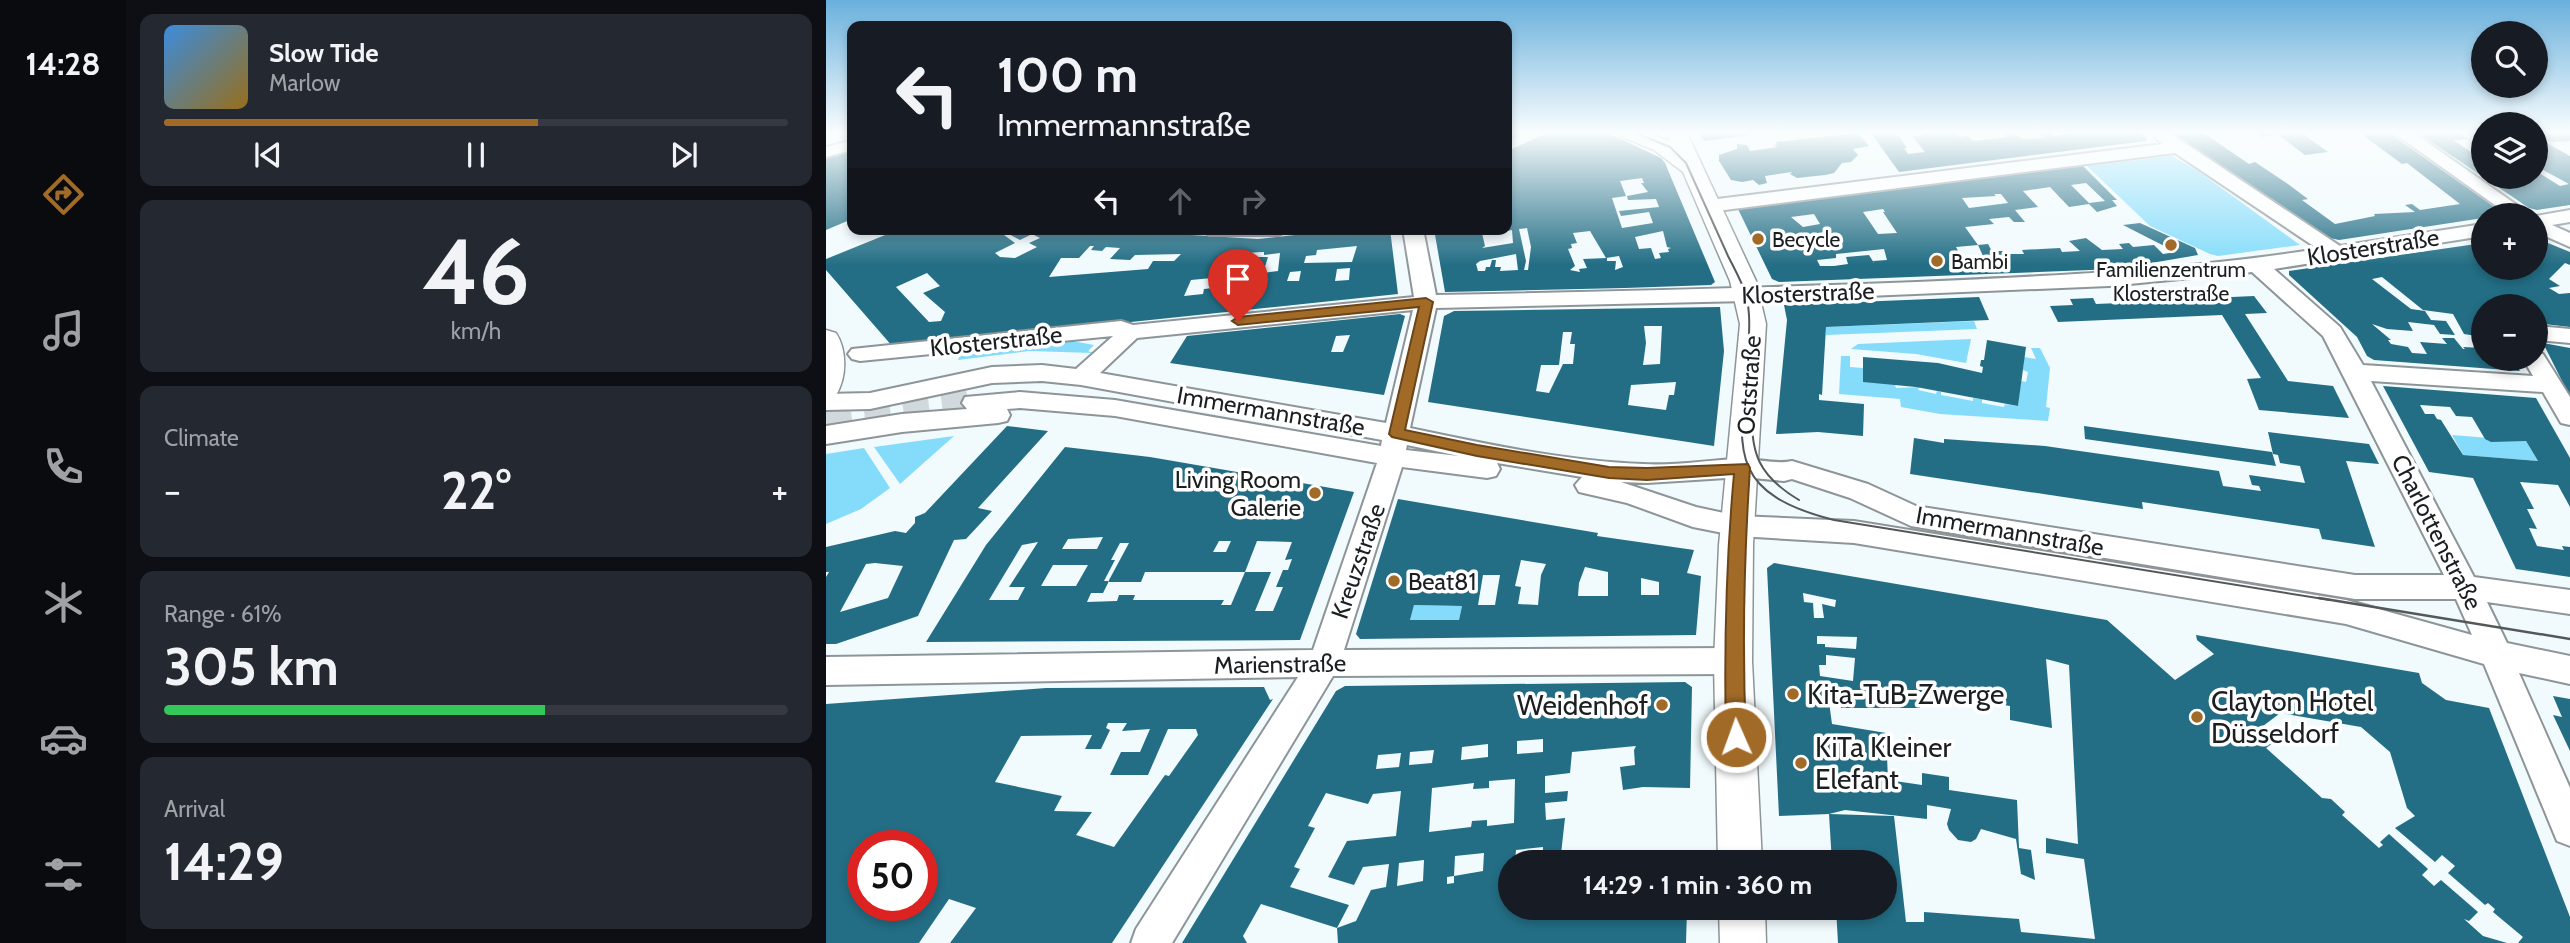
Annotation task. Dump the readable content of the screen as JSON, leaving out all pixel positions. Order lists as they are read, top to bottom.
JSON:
{
  "streets": {
    "main road": ["Oststraße"],
    "street": [
      "Klosterstraße",
      "Immermannstraße",
      "Charlottenstraße",
      "Kreuzstraße",
      "Marienstraße"
    ]
  },
  "crossings": [
    ["Klosterstraße", "Oststraße"],
    ["Klosterstraße", "Immermannstraße"],
    ["Klosterstraße", "Charlottenstraße"],
    ["Klosterstraße", "Kreuzstraße"],
    ["Oststraße", "Immermannstraße"],
    ["Oststraße", "Marienstraße"],
    ["Immermannstraße", "Charlottenstraße"],
    ["Immermannstraße", "Kreuzstraße"],
    ["Kreuzstraße", "Marienstraße"]
  ],
  "places": [
    "Becycle",
    "Familienzentrum Klosterstraße",
    "Bambi",
    "Living Room Galerie",
    "Beat81",
    "Kita-TuB-Zwerge",
    "Weidenhof",
    "Clayton Hotel Düsseldorf",
    "KiTa Kleiner Elefant"
  ],
  "page": {
    "tabs": "14:28",
    "map_buttons": ["+", "−"],
    "turn": ["100 m", "Immermannstraße"],
    "song": ["Slow Tide", "Marlow"],
    "tile": [
      ["46", "km/h"],
      "Climate",
      ["Range · 61%", "305 km"],
      ["Arrival", "14:29"]
    ],
    "heat": ["−", "22°", "+"],
    "limit": "50",
    "trip": "14:29 · 1 min · 360 m"
  }
}
